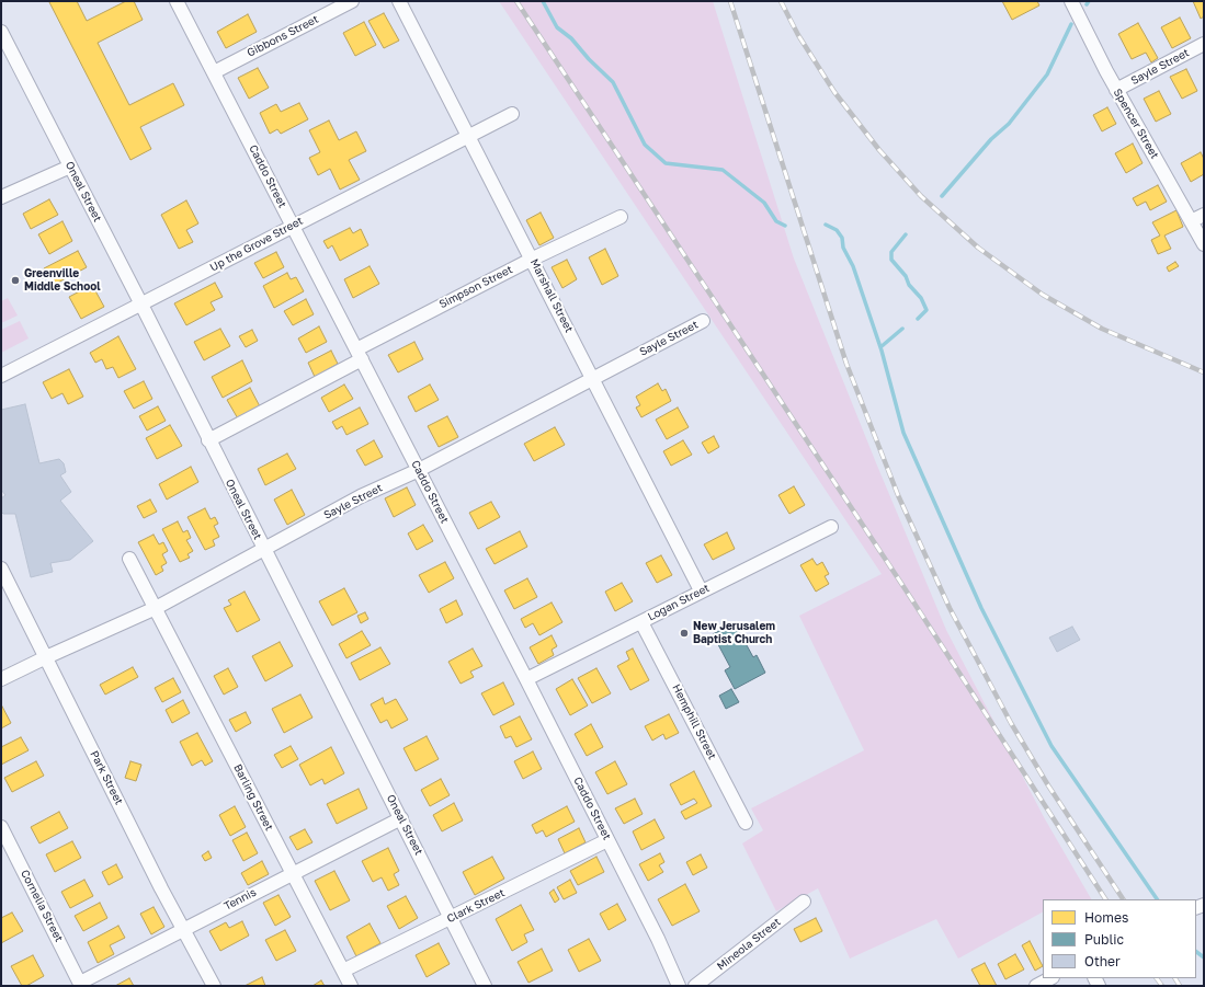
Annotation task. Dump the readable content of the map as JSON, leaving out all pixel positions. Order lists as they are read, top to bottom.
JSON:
{
  "streets": {
    "street": [
      "Gibbons Street",
      "Sayle Street",
      "Spencer Street",
      "Caddo Street",
      "Oneal Street",
      "Up the Grove Street",
      "Simpson Street",
      "Marshall Street",
      "Logan Street",
      "Hemphill Street",
      "Park Street",
      "Barling Street",
      "Tennis",
      "Cornelia Street",
      "Clark Street",
      "Mineola Street"
    ]
  },
  "crossings": [
    ["Gibbons Street", "Caddo Street"],
    ["Sayle Street", "Spencer Street"],
    ["Sayle Street", "Caddo Street"],
    ["Sayle Street", "Oneal Street"],
    ["Sayle Street", "Marshall Street"],
    ["Sayle Street", "Park Street"],
    ["Sayle Street", "Barling Street"],
    ["Caddo Street", "Up the Grove Street"],
    ["Caddo Street", "Simpson Street"],
    ["Caddo Street", "Logan Street"],
    ["Caddo Street", "Clark Street"],
    ["Oneal Street", "Up the Grove Street"],
    ["Oneal Street", "Simpson Street"],
    ["Oneal Street", "Tennis"],
    ["Oneal Street", "Clark Street"],
    ["Up the Grove Street", "Marshall Street"],
    ["Simpson Street", "Marshall Street"],
    ["Marshall Street", "Logan Street"],
    ["Logan Street", "Hemphill Street"],
    ["Park Street", "Tennis"],
    ["Barling Street", "Tennis"],
    ["Barling Street", "Clark Street"],
    ["Tennis", "Cornelia Street"]
  ],
  "places": ["Greenville Middle School", "New Jerusalem Baptist Church"],
  "legend": ["Homes", "Public", "Other"]
}
